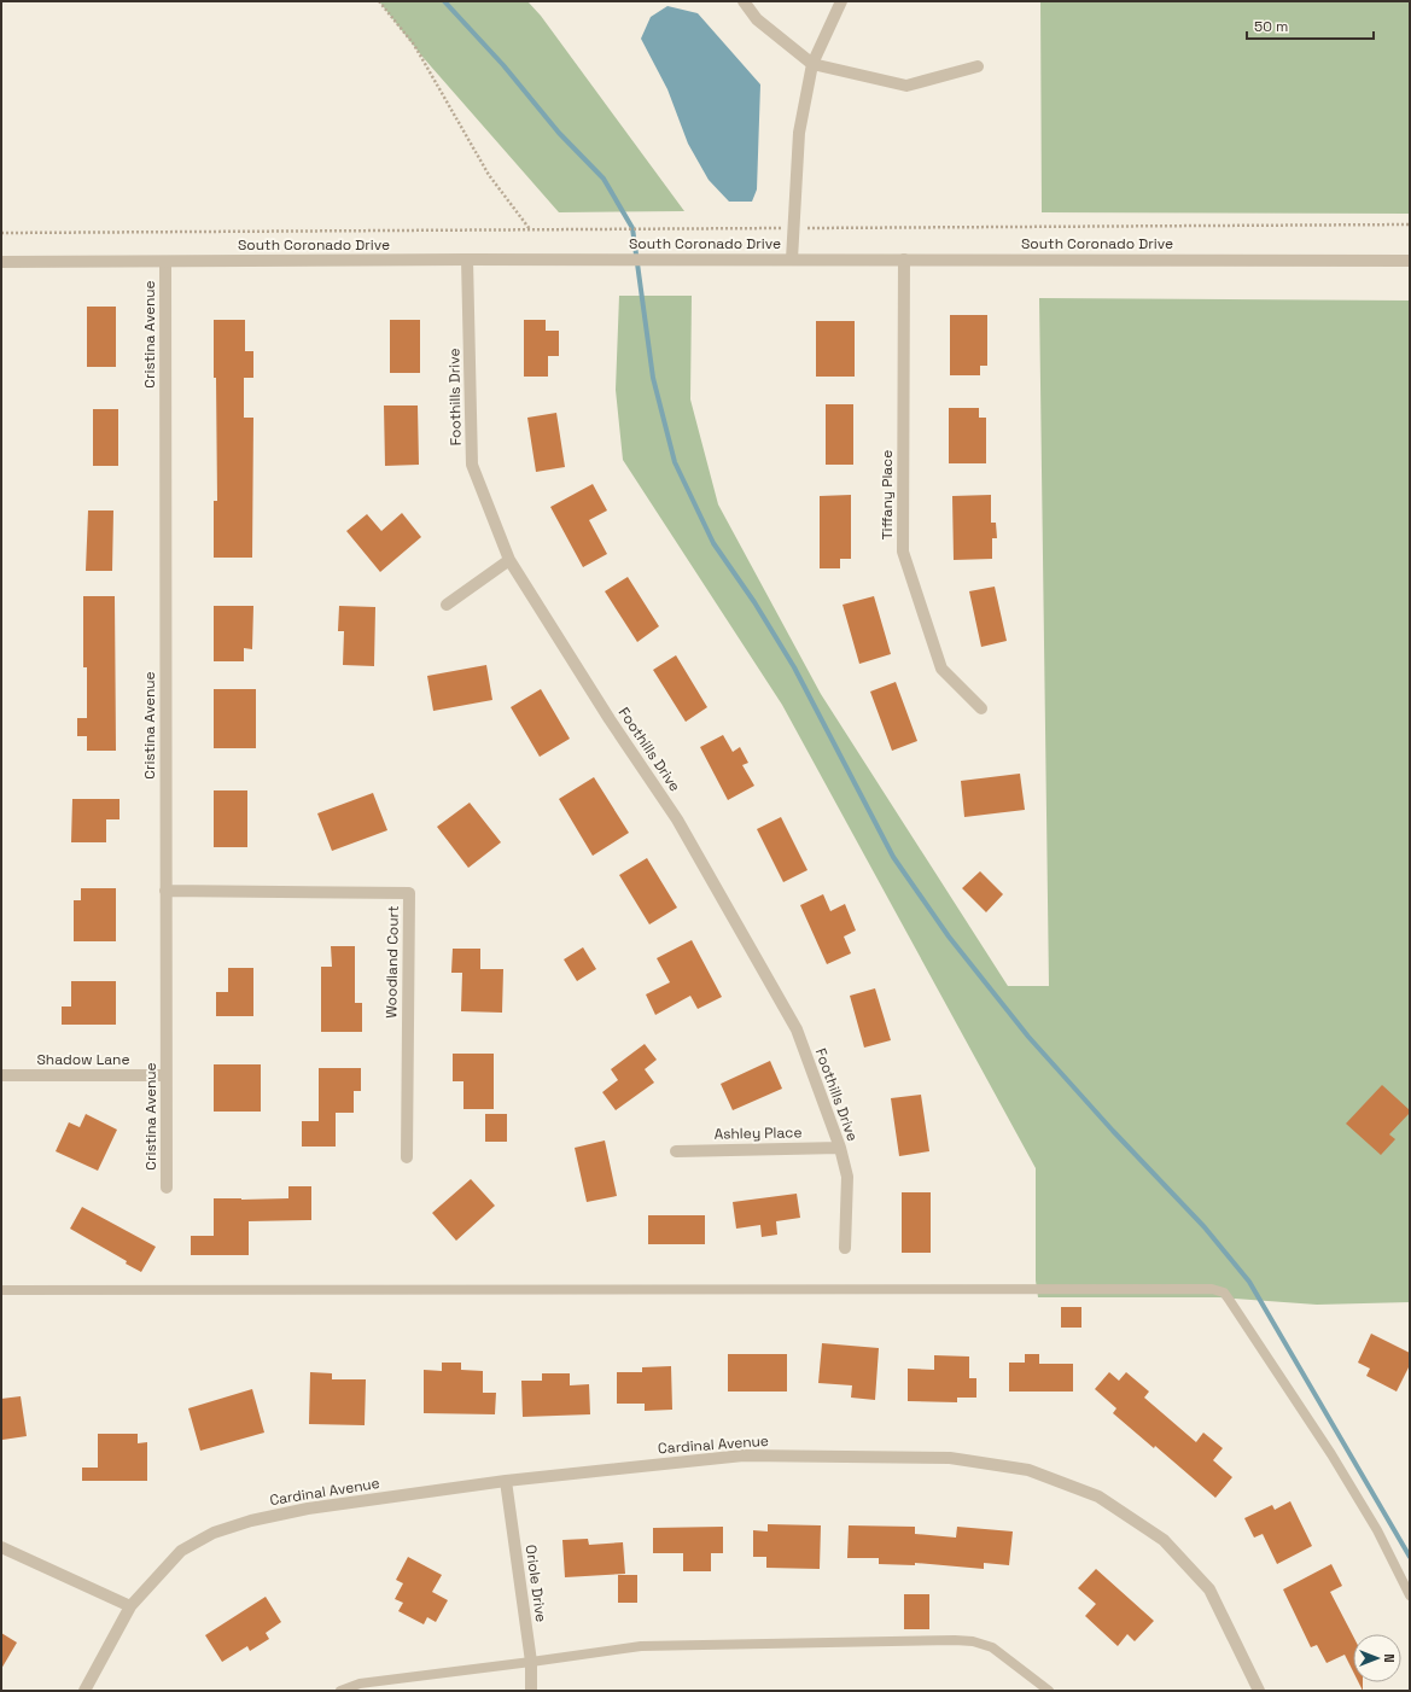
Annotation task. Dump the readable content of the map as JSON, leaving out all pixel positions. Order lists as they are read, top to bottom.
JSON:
{
  "streets": {
    "street": [
      "South Coronado Drive",
      "Cristina Avenue",
      "Foothills Drive",
      "Tiffany Place",
      "Woodland Court",
      "Shadow Lane",
      "Ashley Place",
      "Cardinal Avenue",
      "Oriole Drive"
    ]
  },
  "crossings": [
    ["South Coronado Drive", "Cristina Avenue"],
    ["South Coronado Drive", "Foothills Drive"],
    ["South Coronado Drive", "Tiffany Place"],
    ["Cristina Avenue", "Woodland Court"],
    ["Cristina Avenue", "Shadow Lane"],
    ["Foothills Drive", "Ashley Place"],
    ["Cardinal Avenue", "Oriole Drive"]
  ],
  "scale_bar": "50 m",
  "north": "right"
}
